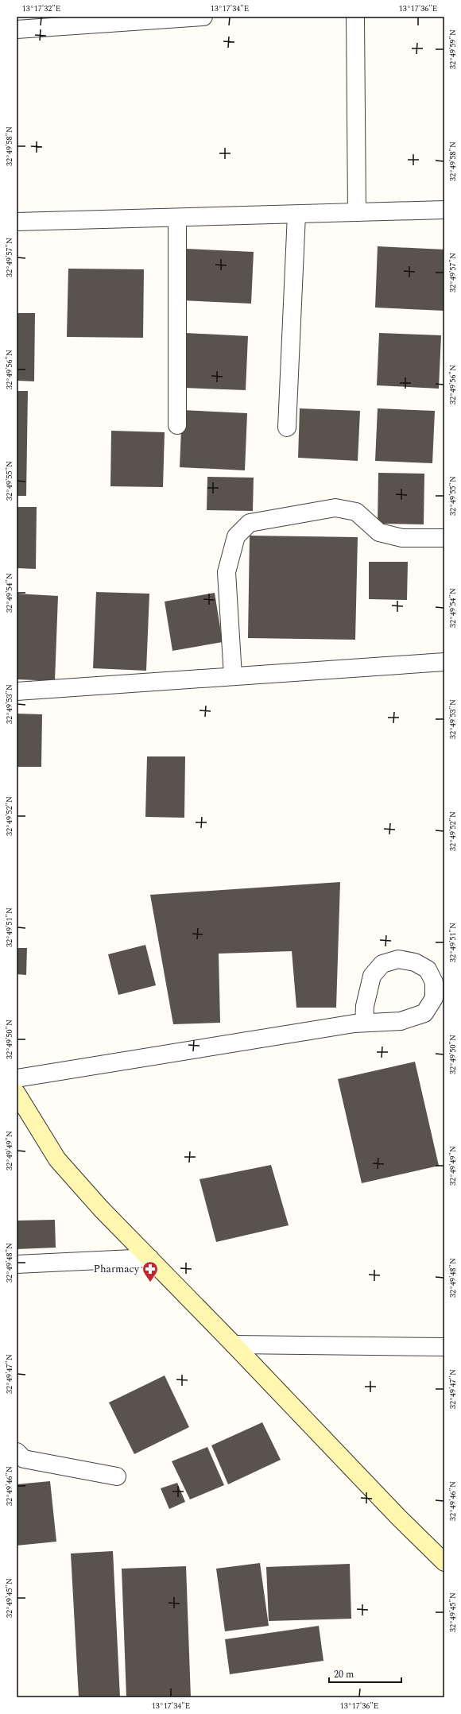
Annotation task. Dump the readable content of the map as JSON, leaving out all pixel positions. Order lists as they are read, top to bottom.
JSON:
{
  "places": {
    "pharmacy": ["Pharmacy"]
  },
  "scale_bar": "20 m",
  "coordinates": [
    "13°17'32\"E",
    "13°17'34\"E",
    "13°17'36\"E",
    "32°49'59\"N",
    "32°49'58\"N",
    "32°49'57\"N",
    "32°49'56\"N",
    "32°49'55\"N",
    "32°49'54\"N",
    "32°49'53\"N",
    "32°49'52\"N",
    "32°49'51\"N",
    "32°49'50\"N",
    "32°49'49\"N",
    "32°49'48\"N",
    "32°49'47\"N",
    "32°49'46\"N",
    "32°49'45\"N"
  ]
}
